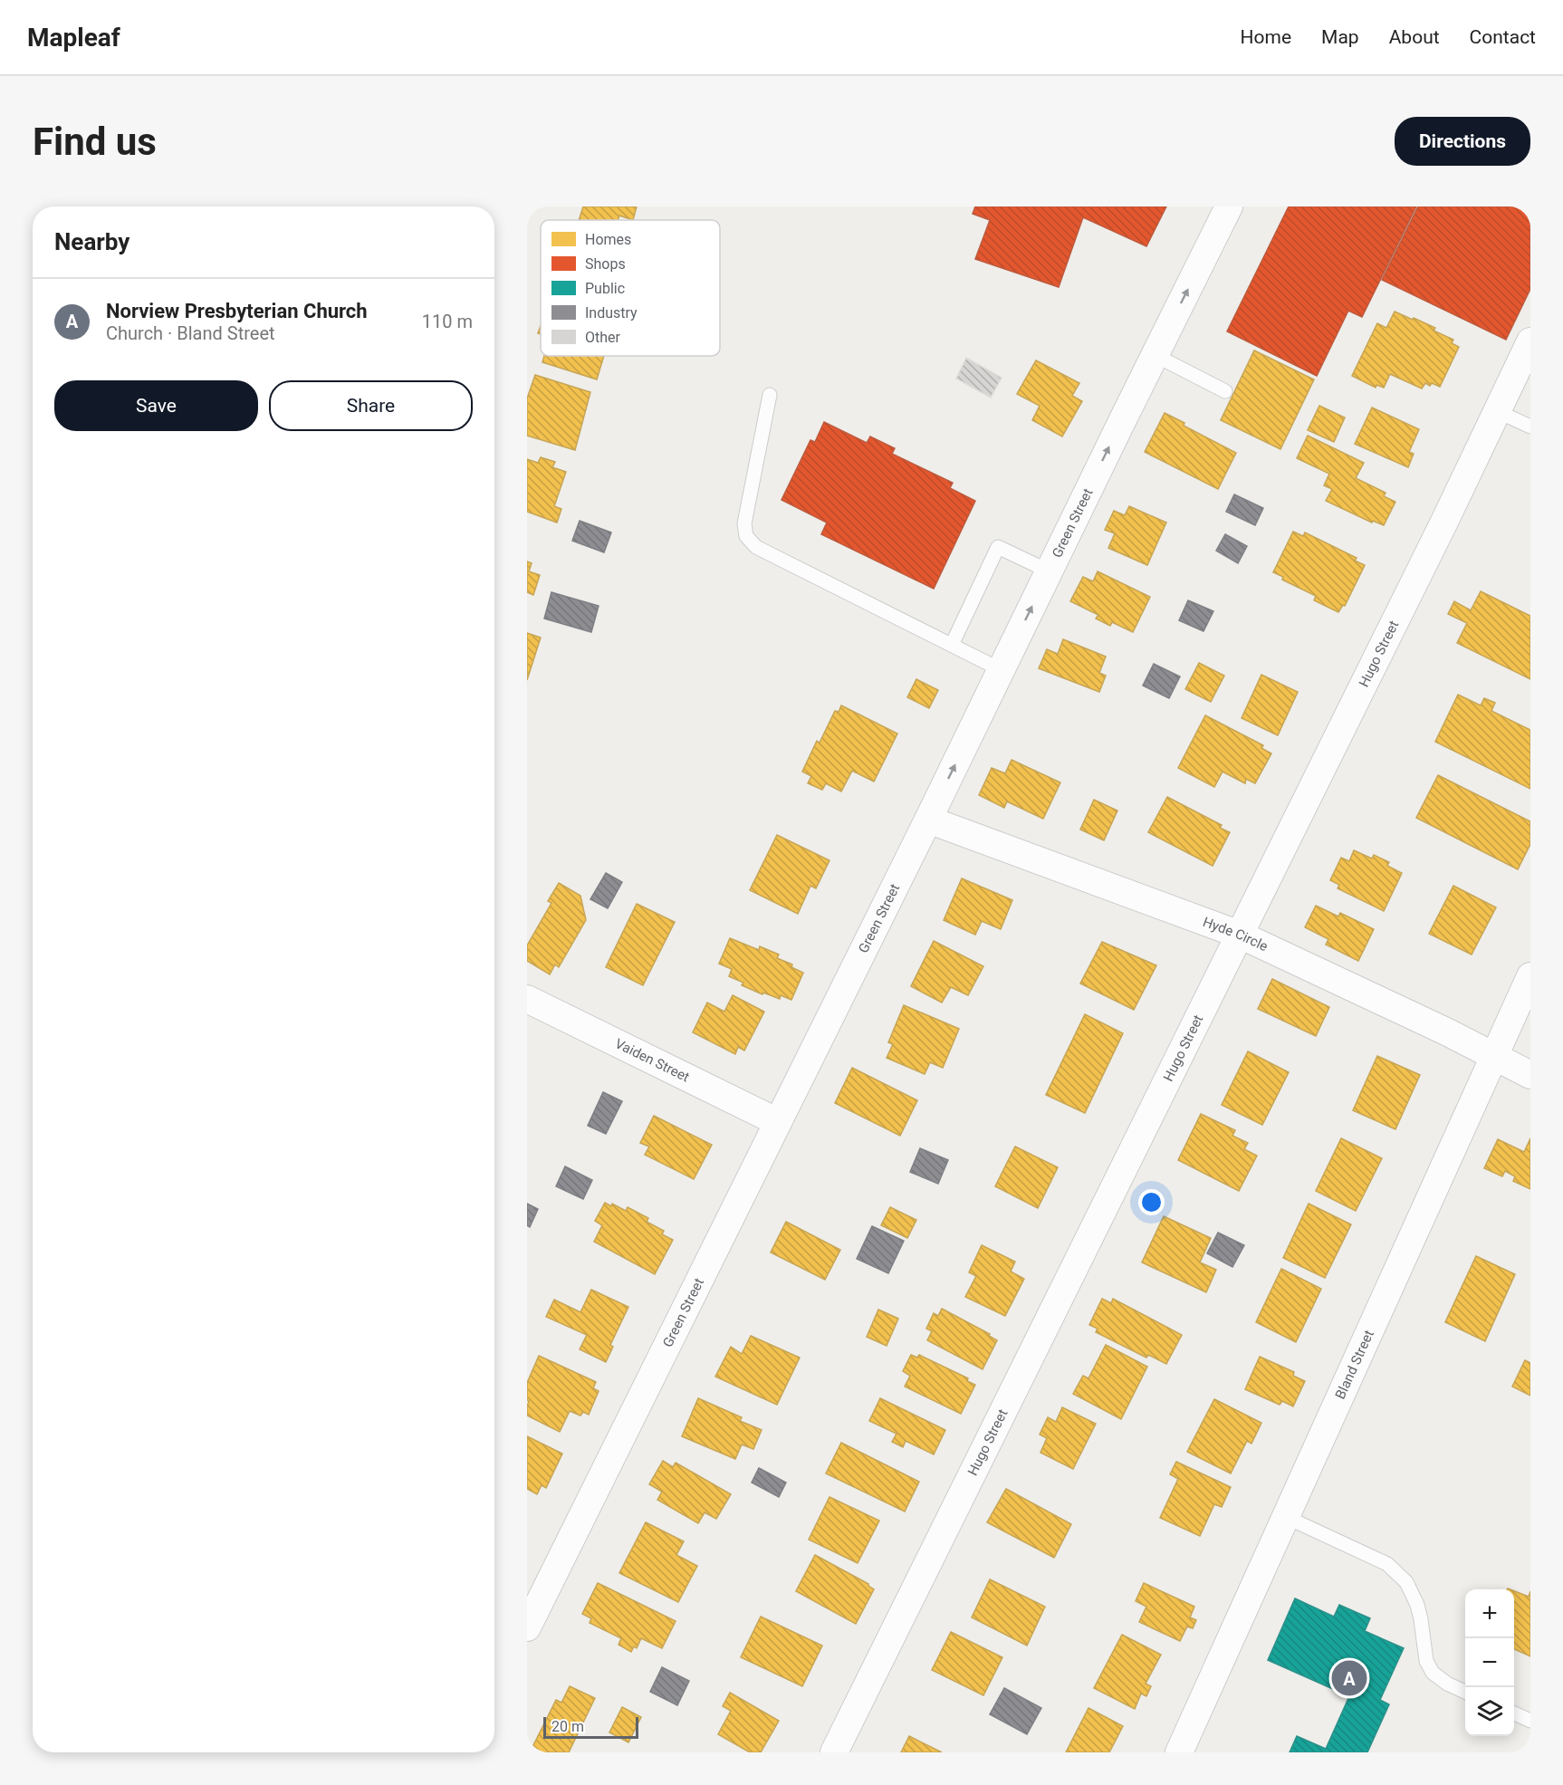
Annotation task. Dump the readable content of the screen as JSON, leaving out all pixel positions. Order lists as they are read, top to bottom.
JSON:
{
  "streets": {
    "street": [
      "Green Street",
      "Hugo Street",
      "Hyde Circle",
      "Vaiden Street",
      "Bland Street"
    ]
  },
  "crossings": [
    ["Green Street", "Hyde Circle"],
    ["Green Street", "Vaiden Street"],
    ["Hugo Street", "Hyde Circle"],
    ["Hyde Circle", "Bland Street"]
  ],
  "one_way": ["Green Street"],
  "legend": [
    "Homes",
    "Shops",
    "Public",
    "Industry",
    "Other"
  ],
  "scale_bar": "20 m",
  "page": {
    "header": "Mapleaf",
    "nav": [
      "Home",
      "Map",
      "About",
      "Contact"
    ],
    "buttons": [
      "Directions",
      ["Save", "Share"]
    ],
    "title": "Find us",
    "heading": "Nearby",
    "list": [
      {
        "mark": "A",
        "name": "Norview Presbyterian Church",
        "note": "Church · Bland Street",
        "value": "110 m"
      }
    ],
    "map_buttons": ["+", "−"],
    "pins": "A",
    "scale": "20 m"
  }
}
